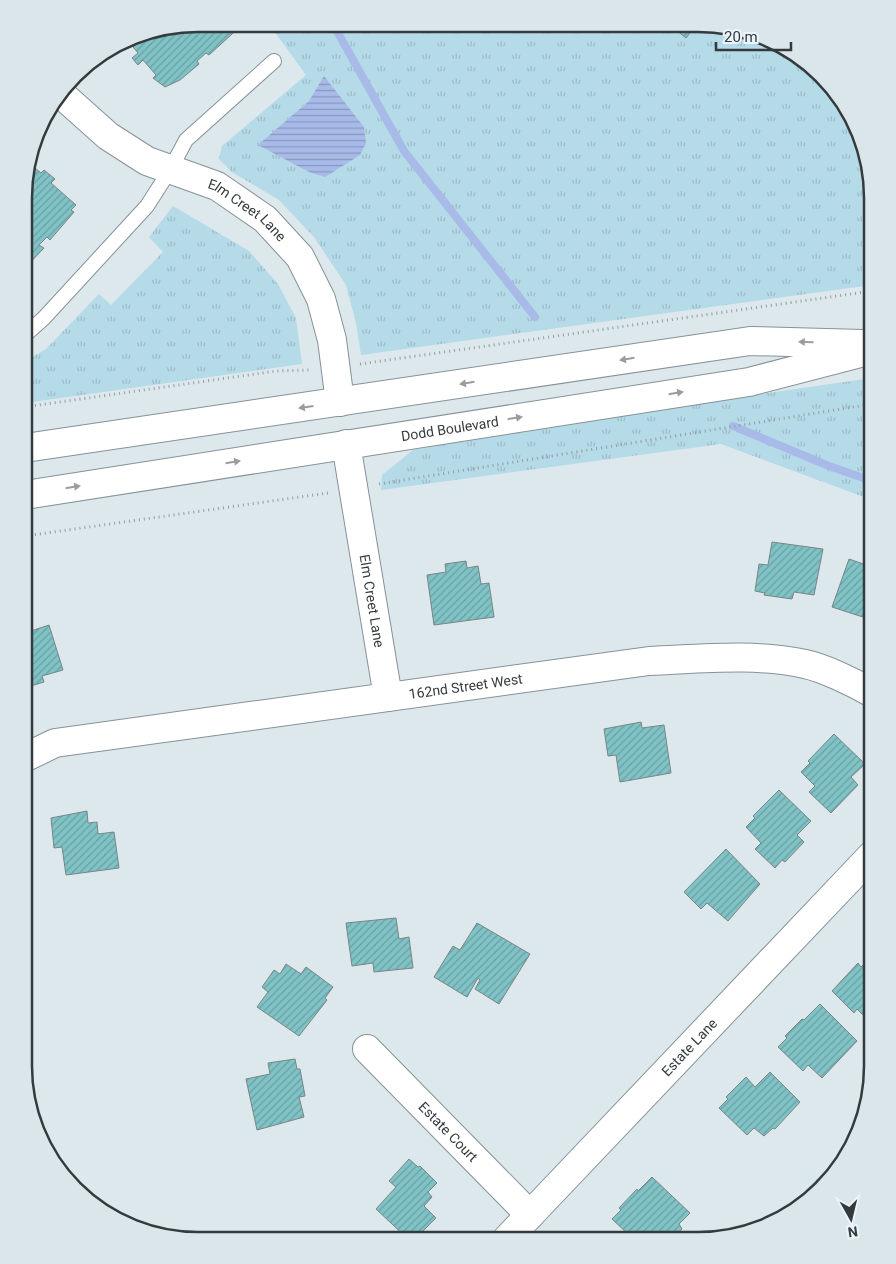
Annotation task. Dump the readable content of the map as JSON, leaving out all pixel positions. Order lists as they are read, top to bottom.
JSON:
{
  "streets": {
    "street": [
      "Elm Creet Lane",
      "Dodd Boulevard",
      "162nd Street West",
      "Estate Lane",
      "Estate Court"
    ]
  },
  "crossings": [
    ["Elm Creet Lane", "Dodd Boulevard"],
    ["Elm Creet Lane", "162nd Street West"],
    ["Estate Lane", "Estate Court"]
  ],
  "scale_bar": "20 m",
  "north": "bottom"
}
